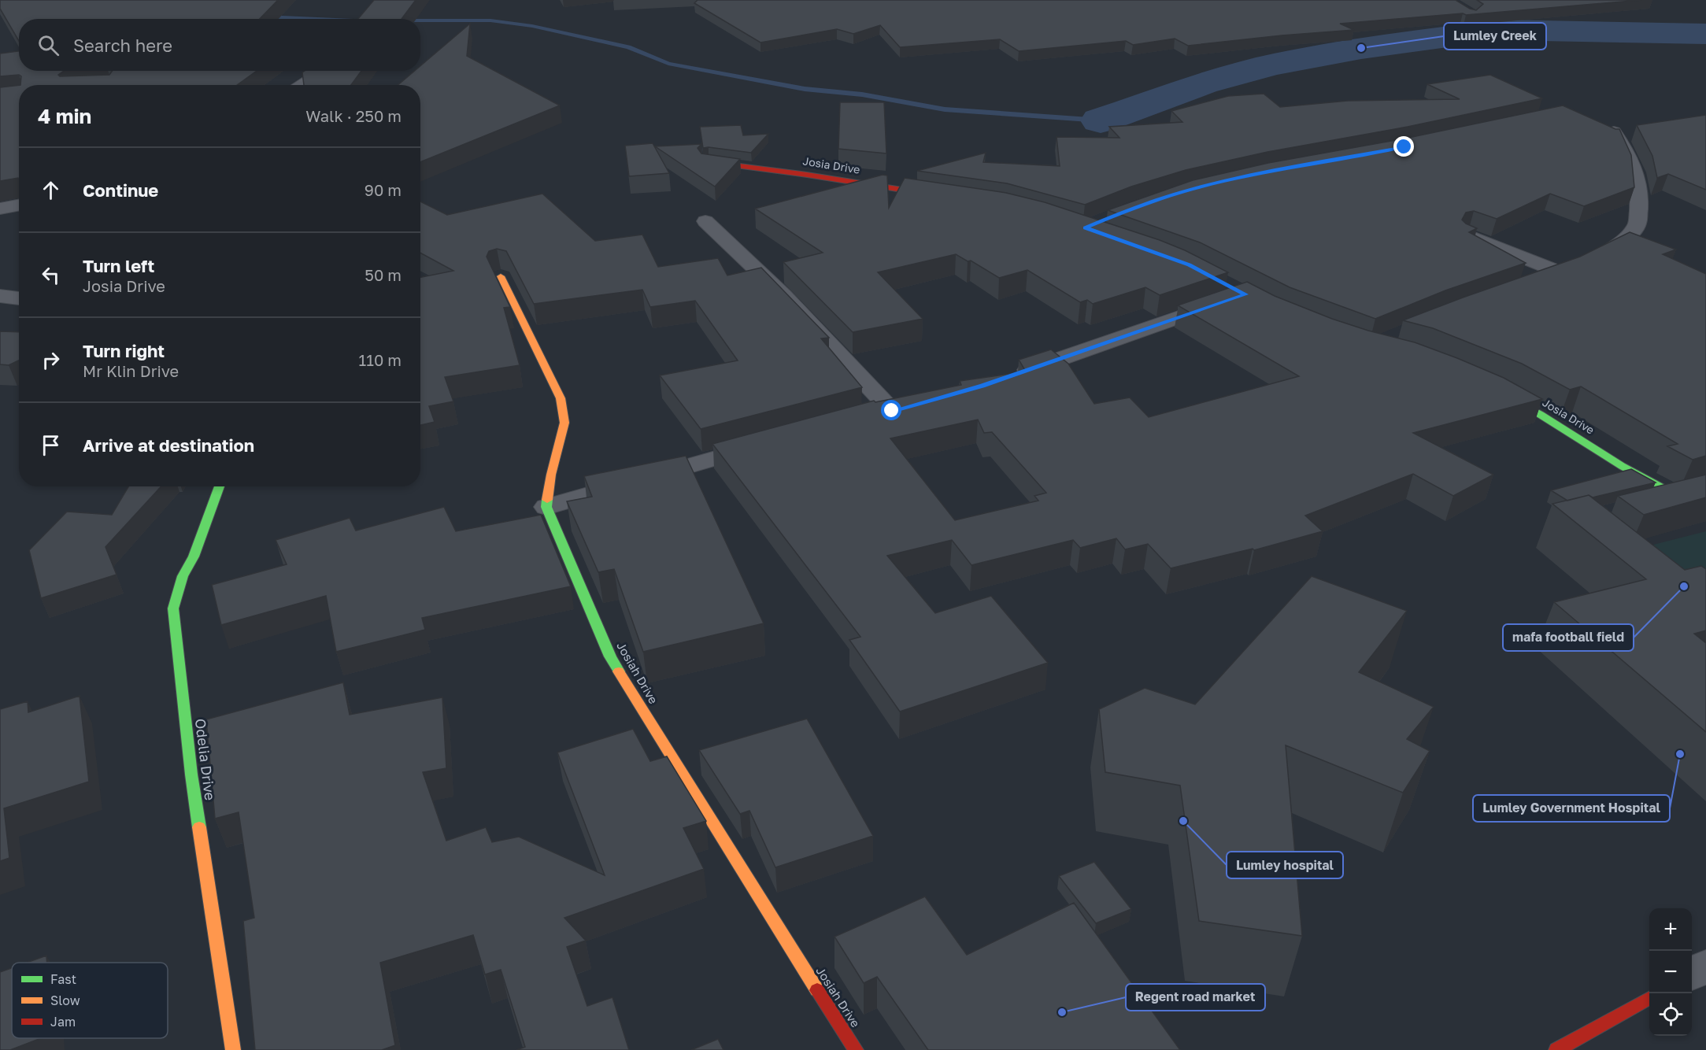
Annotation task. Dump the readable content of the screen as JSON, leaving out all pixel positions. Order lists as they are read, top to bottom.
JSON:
{
  "streets": {
    "street": ["Josia Drive", "Josiah Drive", "Odelia Drive"]
  },
  "places": [
    "Lumley Creek",
    "mafa football field",
    "Lumley Government Hospital",
    "Lumley hospital",
    "Regent road market"
  ],
  "legend": ["Fast", "Slow", "Jam"],
  "page": {
    "search": "Search here",
    "heading": ["4 min", "Walk · 250 m"],
    "list": [
      ["Continue", "90 m"],
      ["Turn left", "Josia Drive", "50 m"],
      ["Turn right", "Mr Klin Drive", "110 m"],
      "Arrive at destination"
    ],
    "map_buttons": ["+", "−"]
  }
}
